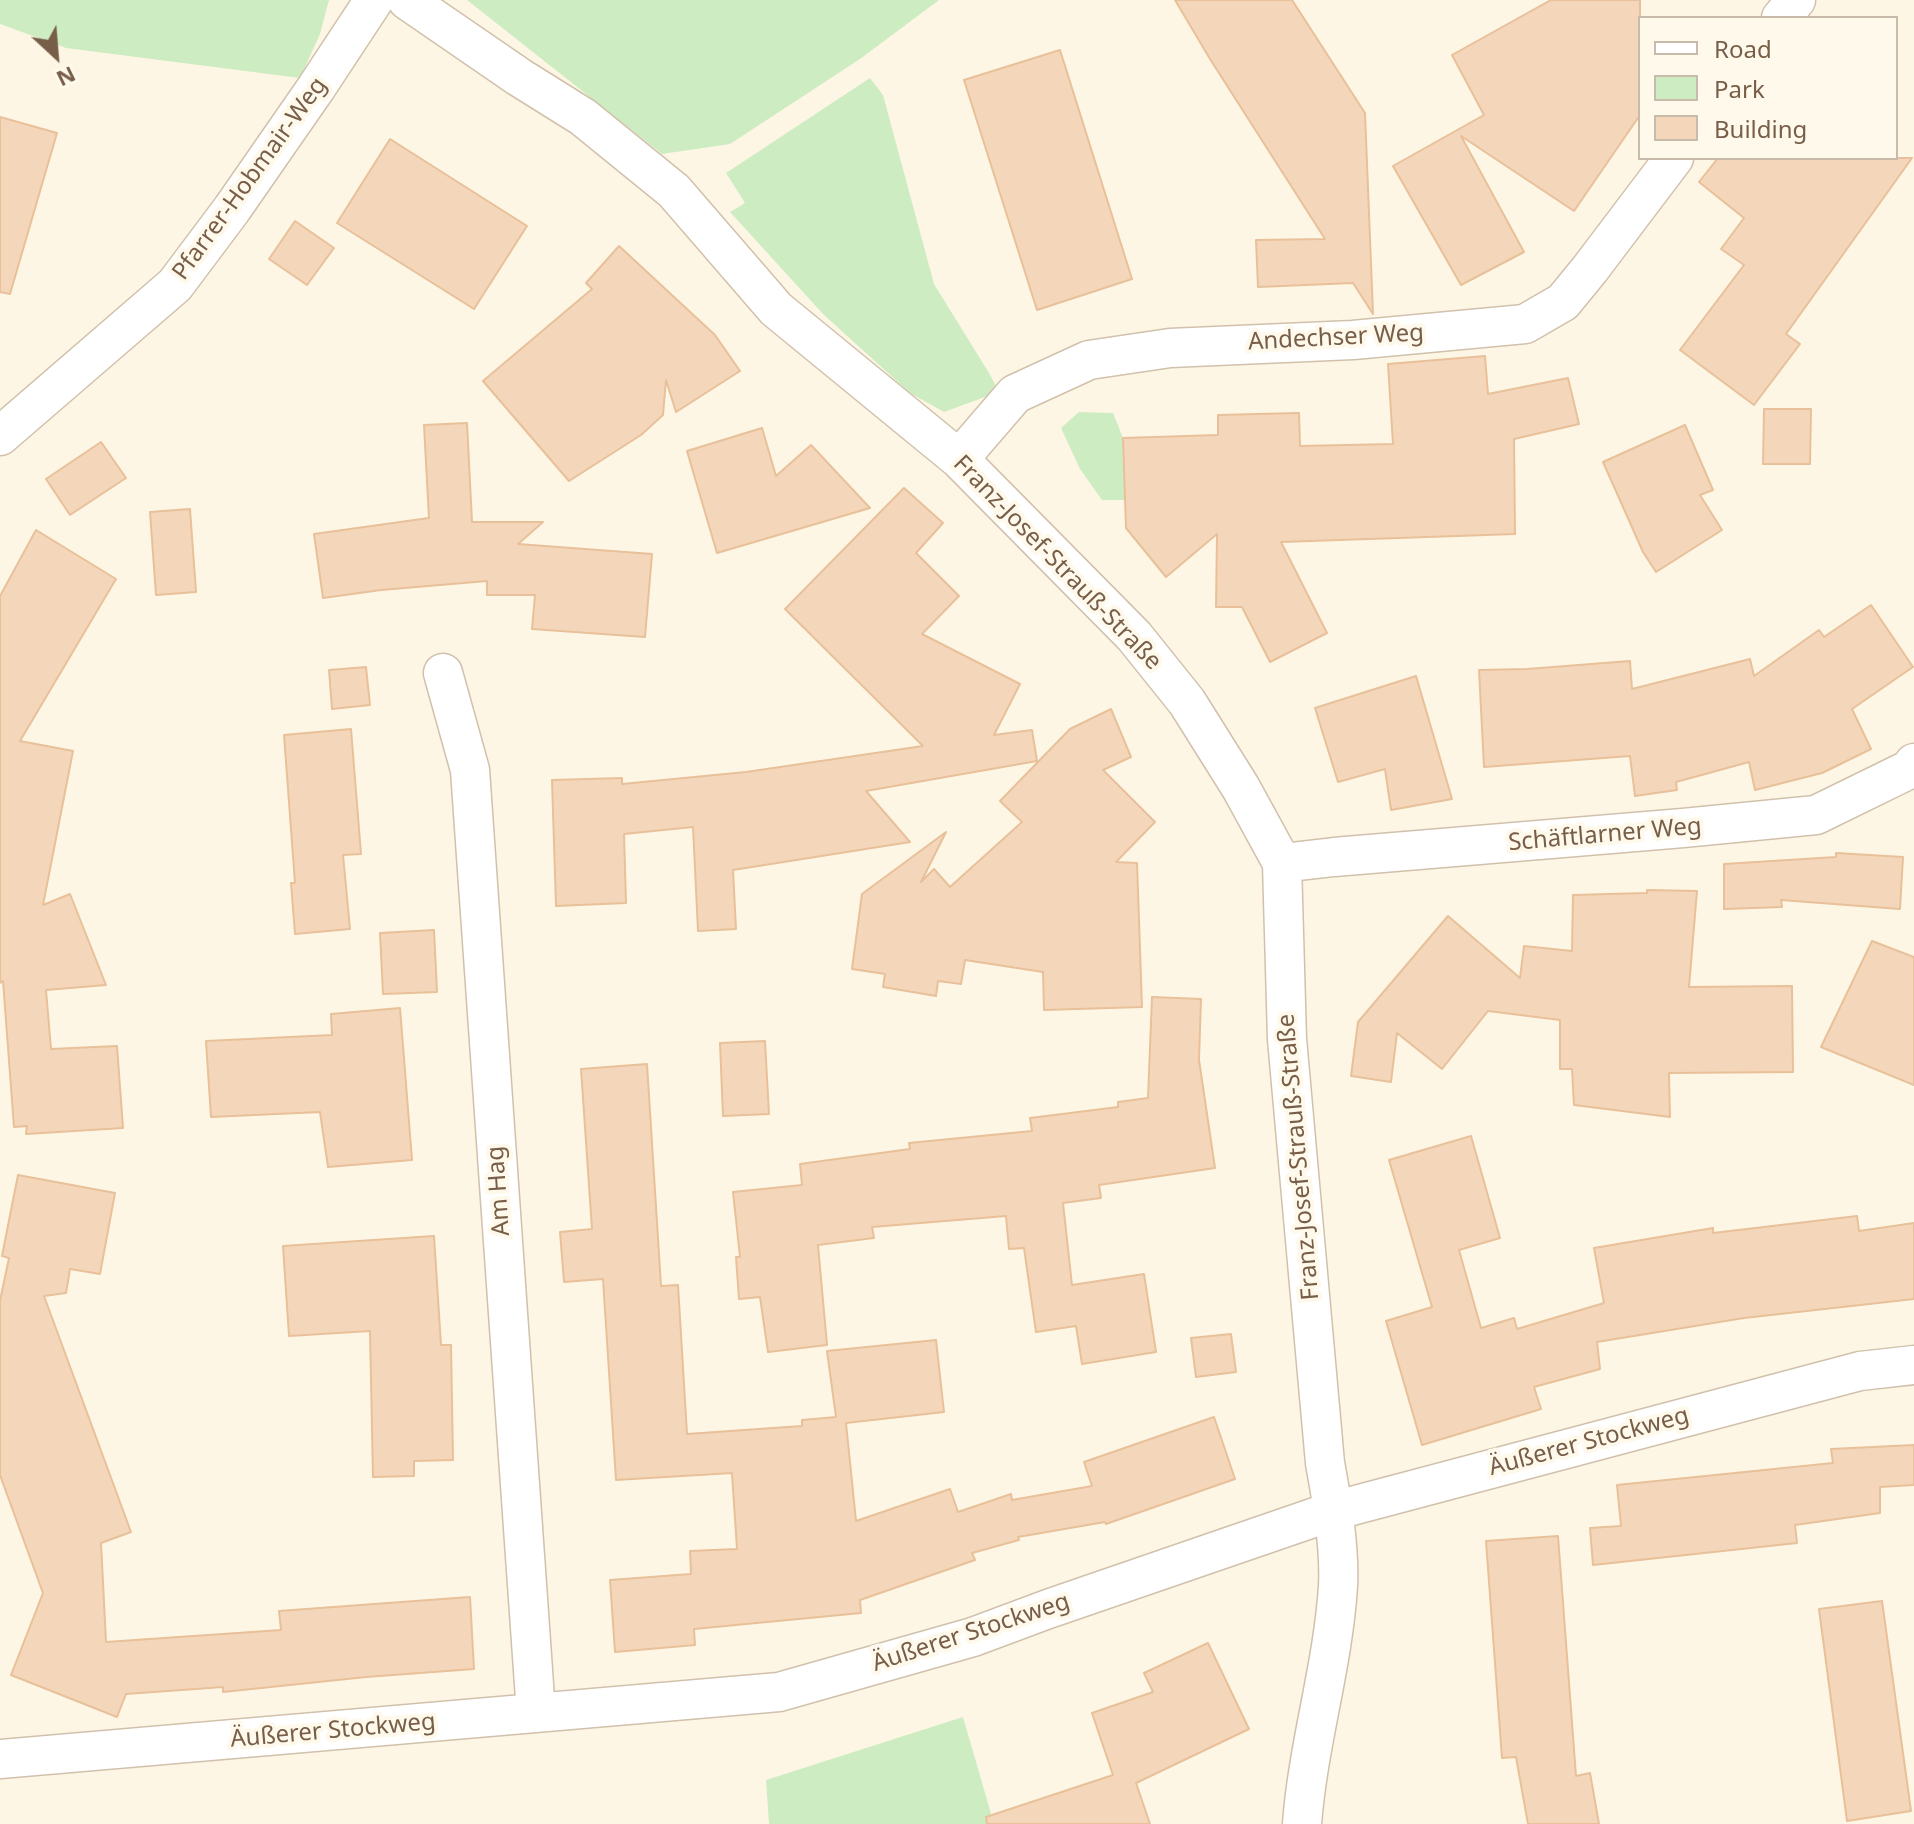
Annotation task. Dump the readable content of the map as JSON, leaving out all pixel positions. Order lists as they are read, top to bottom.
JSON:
{
  "streets": {
    "street": [
      "Pfarrer-Hobmair-Weg",
      "Andechser Weg",
      "Franz-Josef-Strauß-Straße",
      "Schäftlarner Weg",
      "Am Hag",
      "Äußerer Stockweg"
    ]
  },
  "crossings": [
    ["Andechser Weg", "Franz-Josef-Strauß-Straße"],
    ["Franz-Josef-Strauß-Straße", "Schäftlarner Weg"],
    ["Franz-Josef-Strauß-Straße", "Äußerer Stockweg"],
    ["Am Hag", "Äußerer Stockweg"]
  ],
  "legend": ["Road", "Park", "Building"],
  "north": "bottom right"
}
